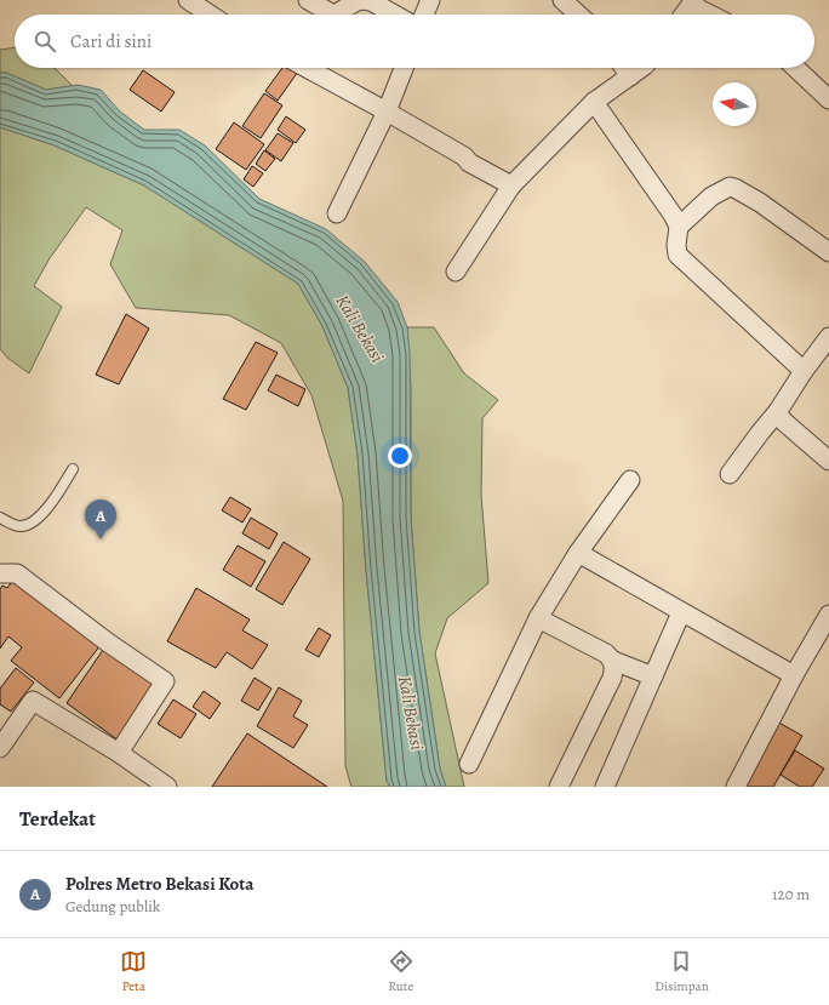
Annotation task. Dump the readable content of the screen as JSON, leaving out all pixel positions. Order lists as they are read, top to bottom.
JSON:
{
  "water": ["Kali Bekasi"],
  "north": "left",
  "page": {
    "search": "Cari di sini",
    "pins": "A",
    "heading": "Terdekat",
    "list": [
      {
        "mark": "A",
        "name": "Polres Metro Bekasi Kota",
        "note": "Gedung publik",
        "value": "120 m"
      }
    ],
    "nav": ["Peta", "Rute", "Disimpan"]
  }
}
